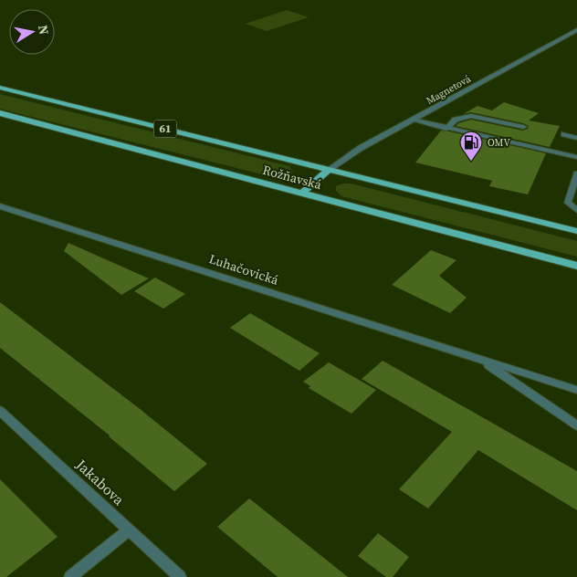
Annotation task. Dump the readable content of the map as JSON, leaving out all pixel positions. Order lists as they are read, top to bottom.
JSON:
{
  "streets": {
    "main road": ["61", "Rožňavská"],
    "street": ["Magnetová", "Luhačovická", "Jakabova"]
  },
  "crossings": [
    ["Magnetová", "Rožňavská"]
  ],
  "places": {
    "fuel station": ["OMV"]
  },
  "north": "right"
}
